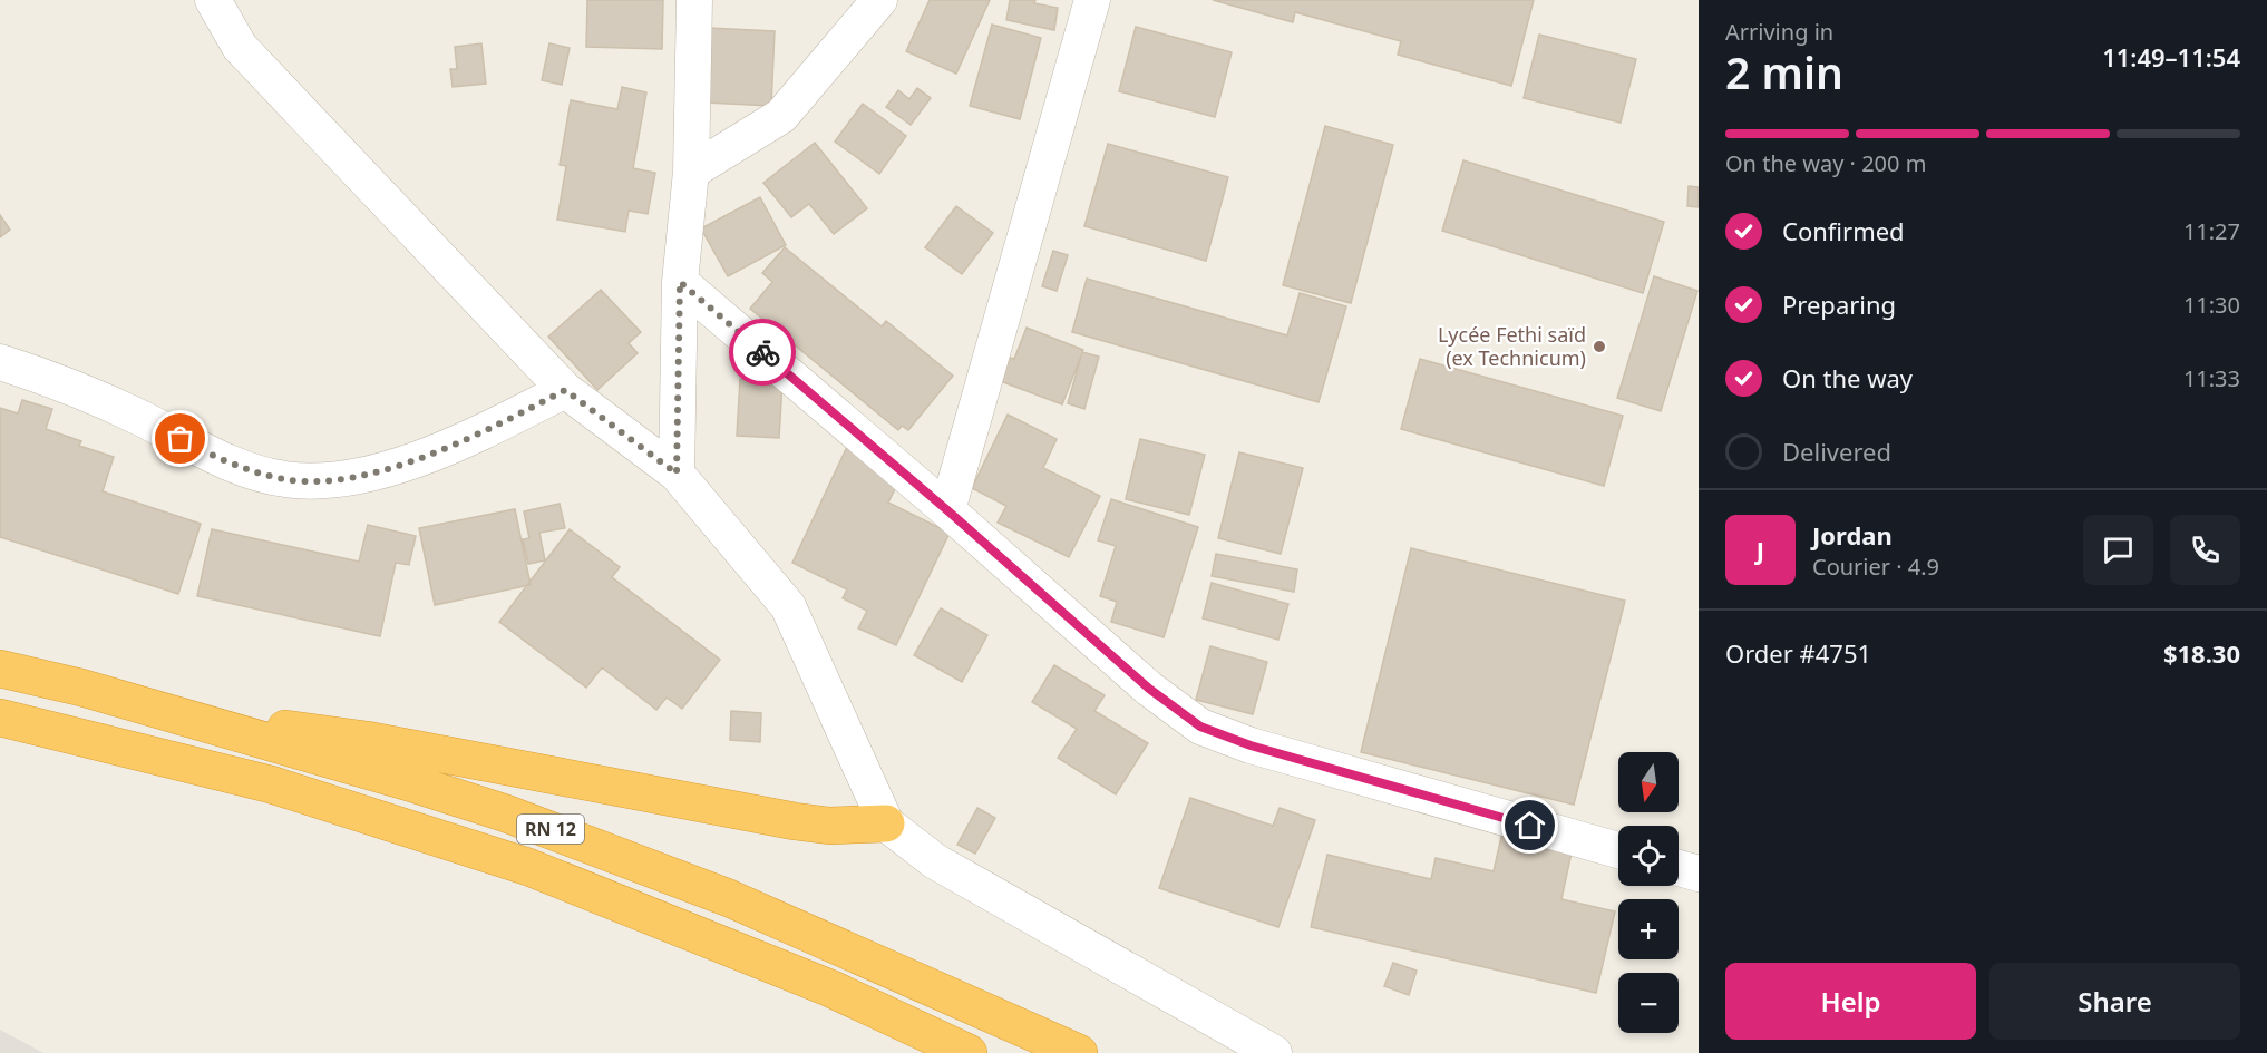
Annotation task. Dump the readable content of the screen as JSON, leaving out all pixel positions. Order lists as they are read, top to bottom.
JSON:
{
  "streets": {
    "highway": ["RN 12"]
  },
  "places": ["Lycée Fethi saïd (ex Technicum)"],
  "north": "bottom",
  "page": {
    "heading": ["2 min", "Arriving in", "11:49–11:54"],
    "panel": [
      "Jordan",
      "Courier · 4.9",
      "Order #4751",
      "$18.30"
    ],
    "bar": "On the way · 200 m",
    "list": [
      ["Confirmed", "11:27"],
      ["Preparing", "11:30"],
      ["On the way", "11:33"],
      "Delivered"
    ],
    "round": "J",
    "map_buttons": ["+", "−"],
    "buttons": ["Help", "Share"]
  }
}
